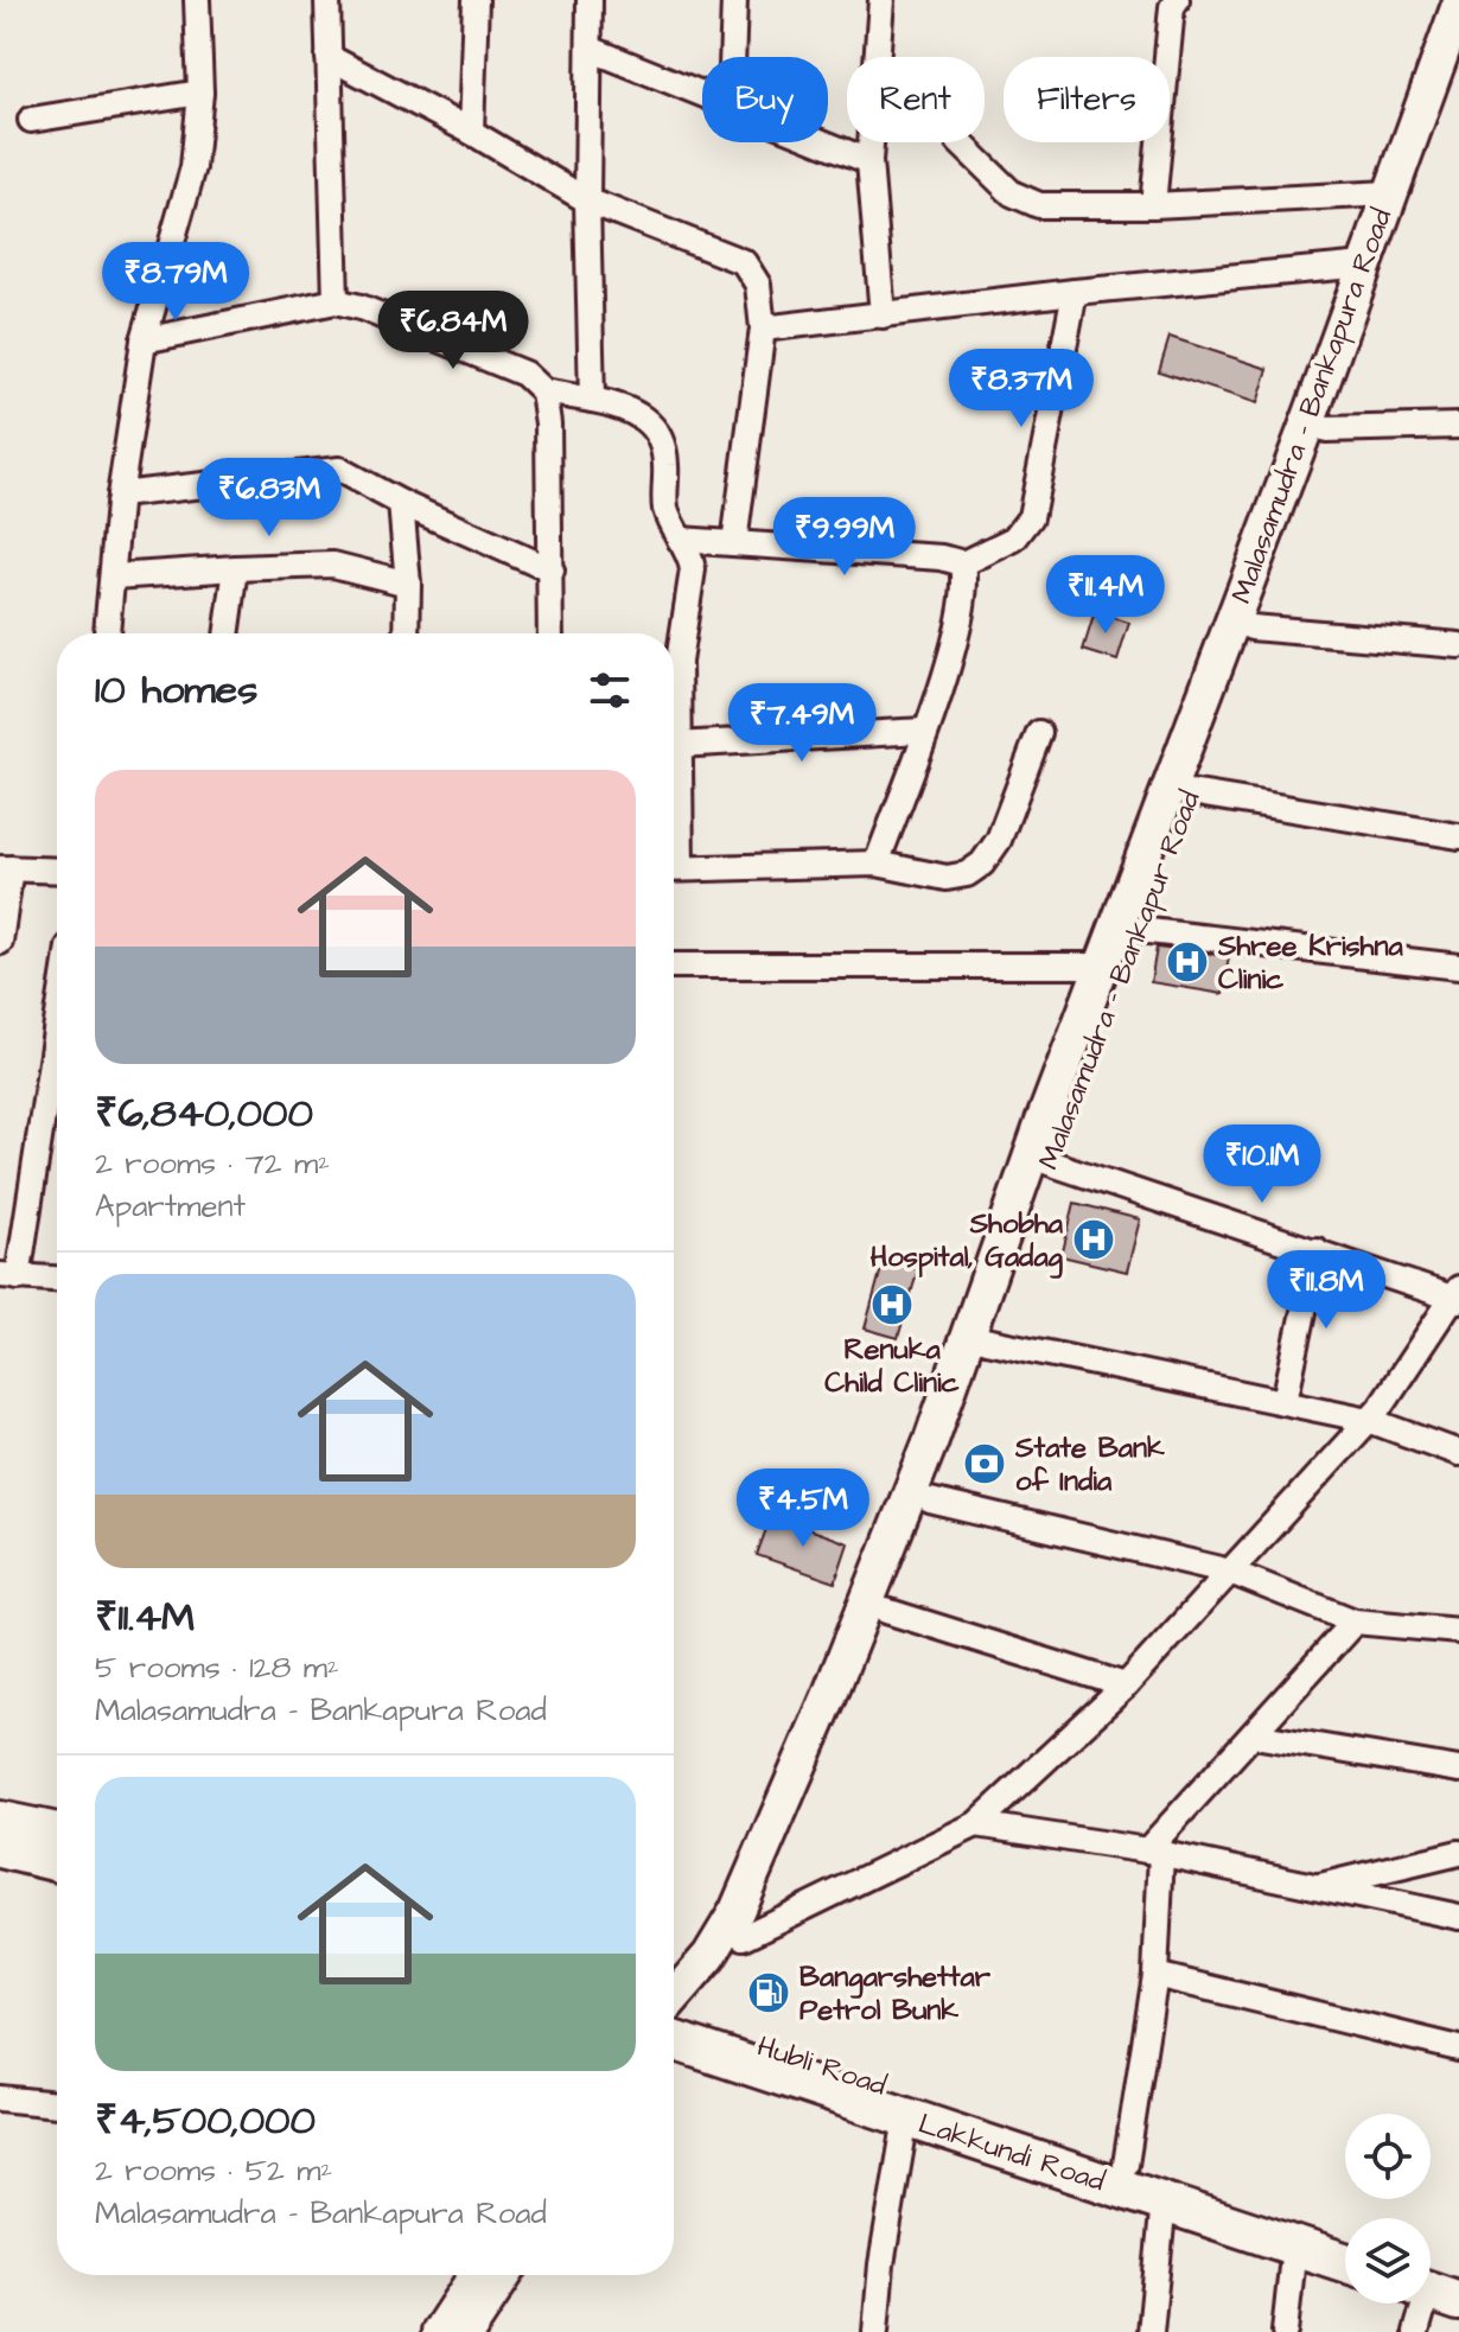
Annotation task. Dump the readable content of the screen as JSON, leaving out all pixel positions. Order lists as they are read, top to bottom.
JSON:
{
  "streets": {
    "main road": [
      "Malasamudra - Bankapura Road",
      "Malasamudra - Bankapur Road",
      "Hubli Road",
      "Lakkundi Road"
    ]
  },
  "places": {
    "hospital": ["Shree Krishna Clinic", "Shobha Hospital, Gadag", "Renuka Child Clinic"],
    "bank": ["State Bank of India"],
    "fuel station": ["Bangarshettar Petrol Bunk"]
  },
  "page": {
    "chip": ["Buy", "Rent", "Filters"],
    "price": [
      "₹8.79M",
      "₹6.84M",
      "₹8.37M",
      "₹6.83M",
      "₹9.99M",
      "₹11.4M",
      "₹7.49M",
      "₹10.1M",
      "₹11.8M",
      "₹4.5M"
    ],
    "heading": "10 homes",
    "list": [
      {
        "name": "₹6,840,000",
        "note": "2 rooms · 72 m² · Apartment"
      },
      {
        "name": "₹11.4M",
        "note": "5 rooms · 128 m² · Malasamudra - Bankapura Road"
      },
      {
        "name": "₹4,500,000",
        "note": "2 rooms · 52 m² · Malasamudra - Bankapura Road"
      }
    ]
  }
}
